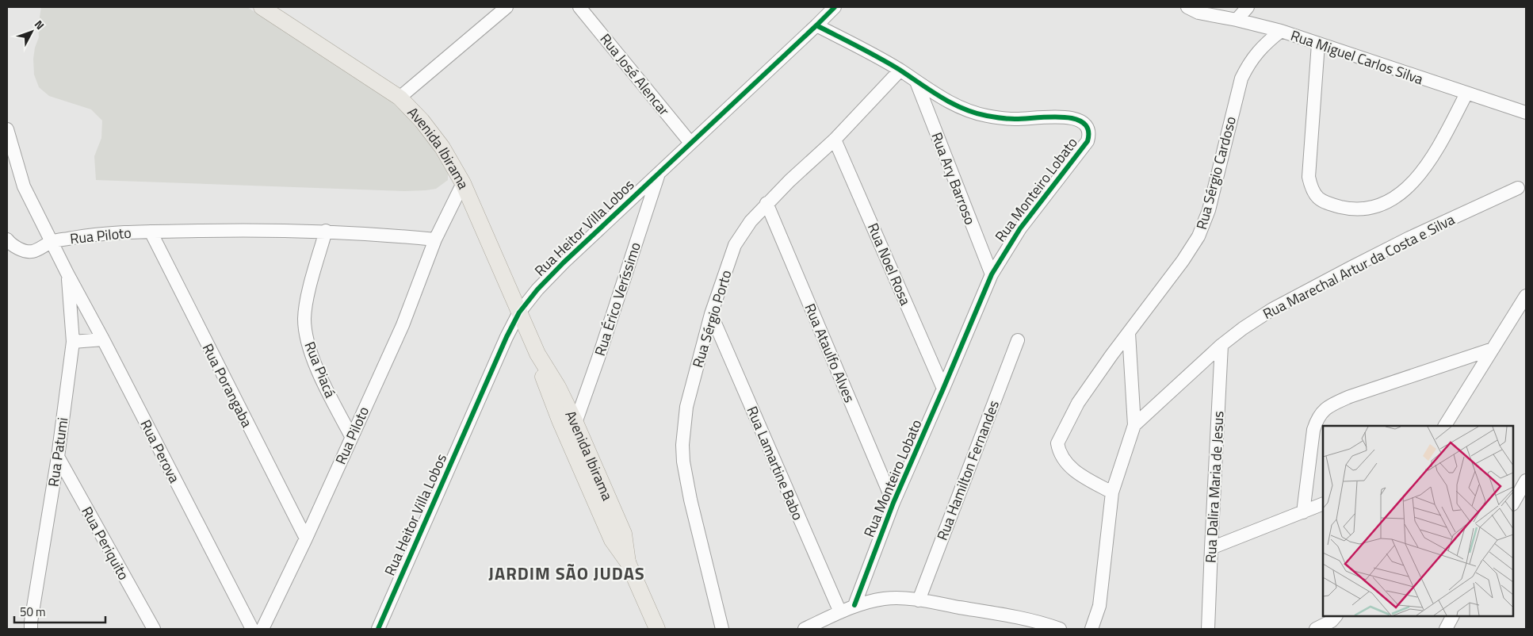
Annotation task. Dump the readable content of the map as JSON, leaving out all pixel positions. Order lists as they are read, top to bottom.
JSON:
{
  "streets": {
    "main road": ["Avenida Ibirama"],
    "street": [
      "Rua Miguel Carlos Silva",
      "Rua José Alencar",
      "Rua Sérgio Cardoso",
      "Rua Ary Barroso",
      "Rua Monteiro Lobato",
      "Rua Heitor Villa Lobos",
      "Rua Piloto",
      "Rua Noel Rosa",
      "Rua Marechal Artur da Costa e Silva",
      "Rua Érico Veríssimo",
      "Rua Sérgio Porto",
      "Rua Ataulfo Alves",
      "Rua Piacá",
      "Rua Porangaba",
      "Rua Perova",
      "Rua Patumi",
      "Rua Lamartine Babo",
      "Rua Hamilton Fernandes",
      "Rua Dalira Maria de Jesus",
      "Rua Periquito"
    ]
  },
  "crossings": [
    ["Rua Miguel Carlos Silva", "Rua Sérgio Cardoso"],
    ["Rua José Alencar", "Rua Heitor Villa Lobos"],
    ["Avenida Ibirama", "Rua Heitor Villa Lobos"],
    ["Avenida Ibirama", "Rua Piloto"],
    ["Avenida Ibirama", "Rua Érico Veríssimo"],
    ["Rua Sérgio Cardoso", "Rua Marechal Artur da Costa e Silva"],
    ["Rua Ary Barroso", "Rua Monteiro Lobato"],
    ["Rua Monteiro Lobato", "Rua Heitor Villa Lobos"],
    ["Rua Monteiro Lobato", "Rua Noel Rosa"],
    ["Rua Monteiro Lobato", "Rua Sérgio Porto"],
    ["Rua Monteiro Lobato", "Rua Ataulfo Alves"],
    ["Rua Heitor Villa Lobos", "Rua Érico Veríssimo"],
    ["Rua Piloto", "Rua Piacá"],
    ["Rua Piloto", "Rua Porangaba"],
    ["Rua Piloto", "Rua Perova"],
    ["Rua Noel Rosa", "Rua Sérgio Porto"],
    ["Rua Marechal Artur da Costa e Silva", "Rua Dalira Maria de Jesus"],
    ["Rua Sérgio Porto", "Rua Ataulfo Alves"],
    ["Rua Sérgio Porto", "Rua Lamartine Babo"],
    ["Rua Perova", "Rua Patumi"],
    ["Rua Patumi", "Rua Periquito"]
  ],
  "districts": ["JARDIM SÃO JUDAS"],
  "scale_bar": "50 m",
  "north": "top right"
}
